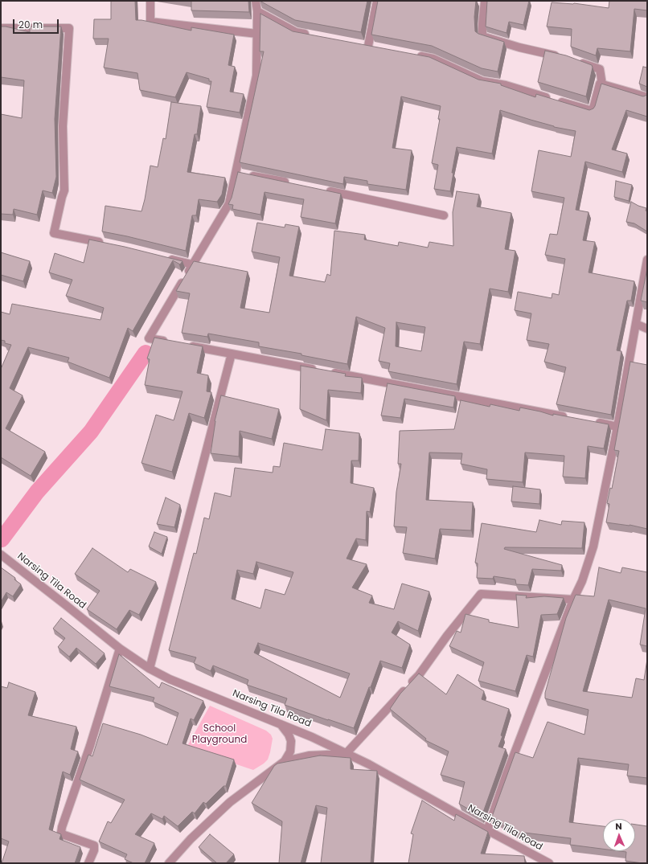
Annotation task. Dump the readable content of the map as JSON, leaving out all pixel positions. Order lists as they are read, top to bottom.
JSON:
{
  "streets": {
    "street": ["Narsing Tila Road"]
  },
  "parks": ["School Playground"],
  "scale_bar": "20 m",
  "north": "top"
}
